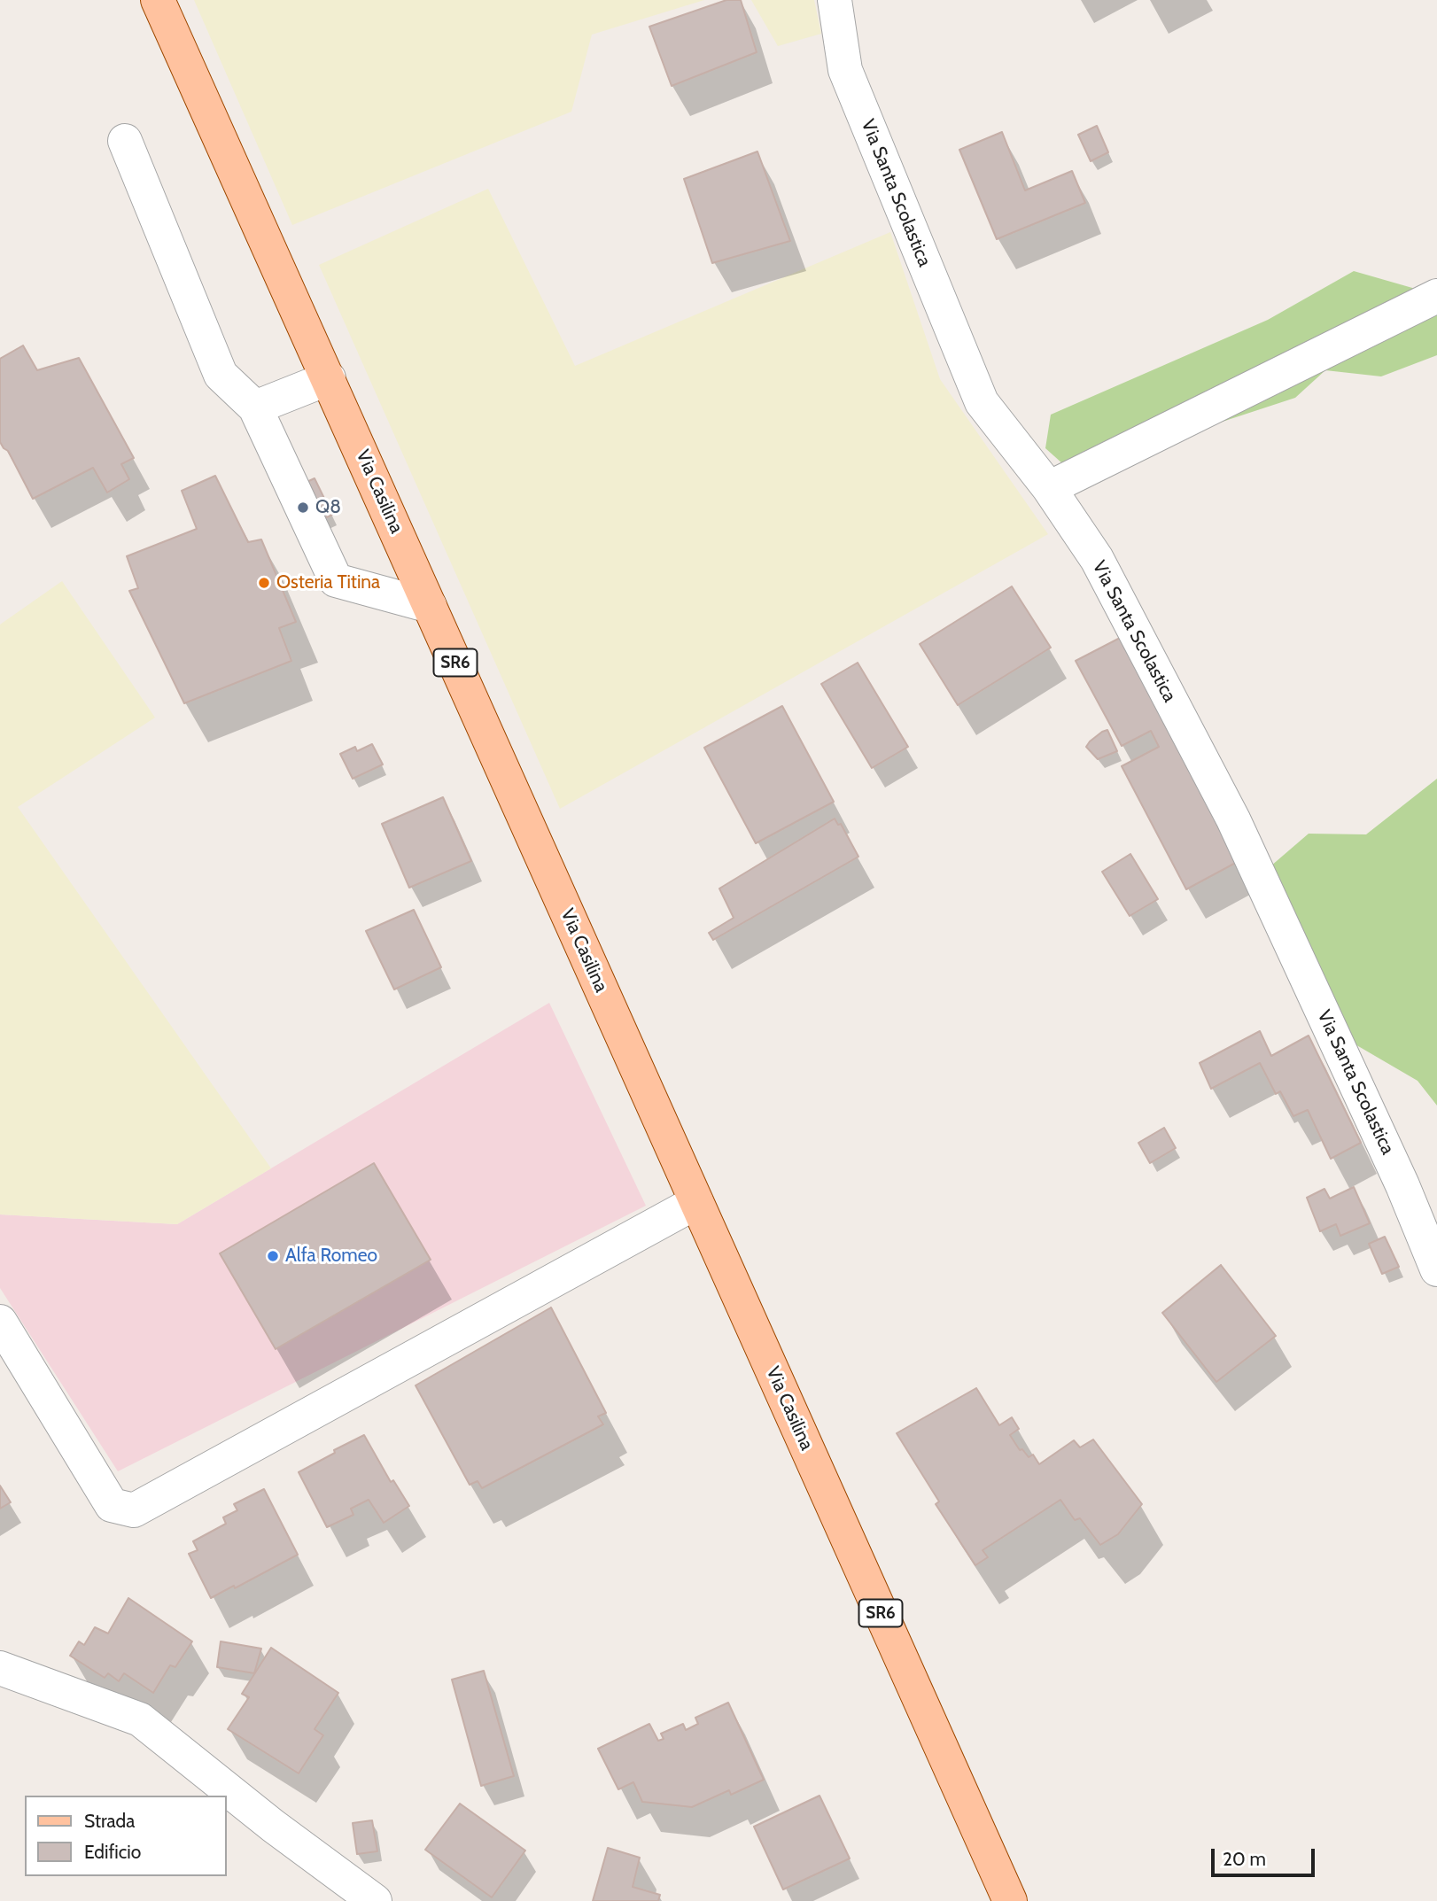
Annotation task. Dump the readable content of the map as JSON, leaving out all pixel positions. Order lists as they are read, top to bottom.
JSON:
{
  "streets": {
    "main road": ["Via Casilina", "SR6"],
    "street": ["Via Santa Scolastica"]
  },
  "places": ["Q8", "Osteria Titina", "Alfa Romeo"],
  "legend": ["Strada", "Edificio"],
  "scale_bar": "20 m"
}
